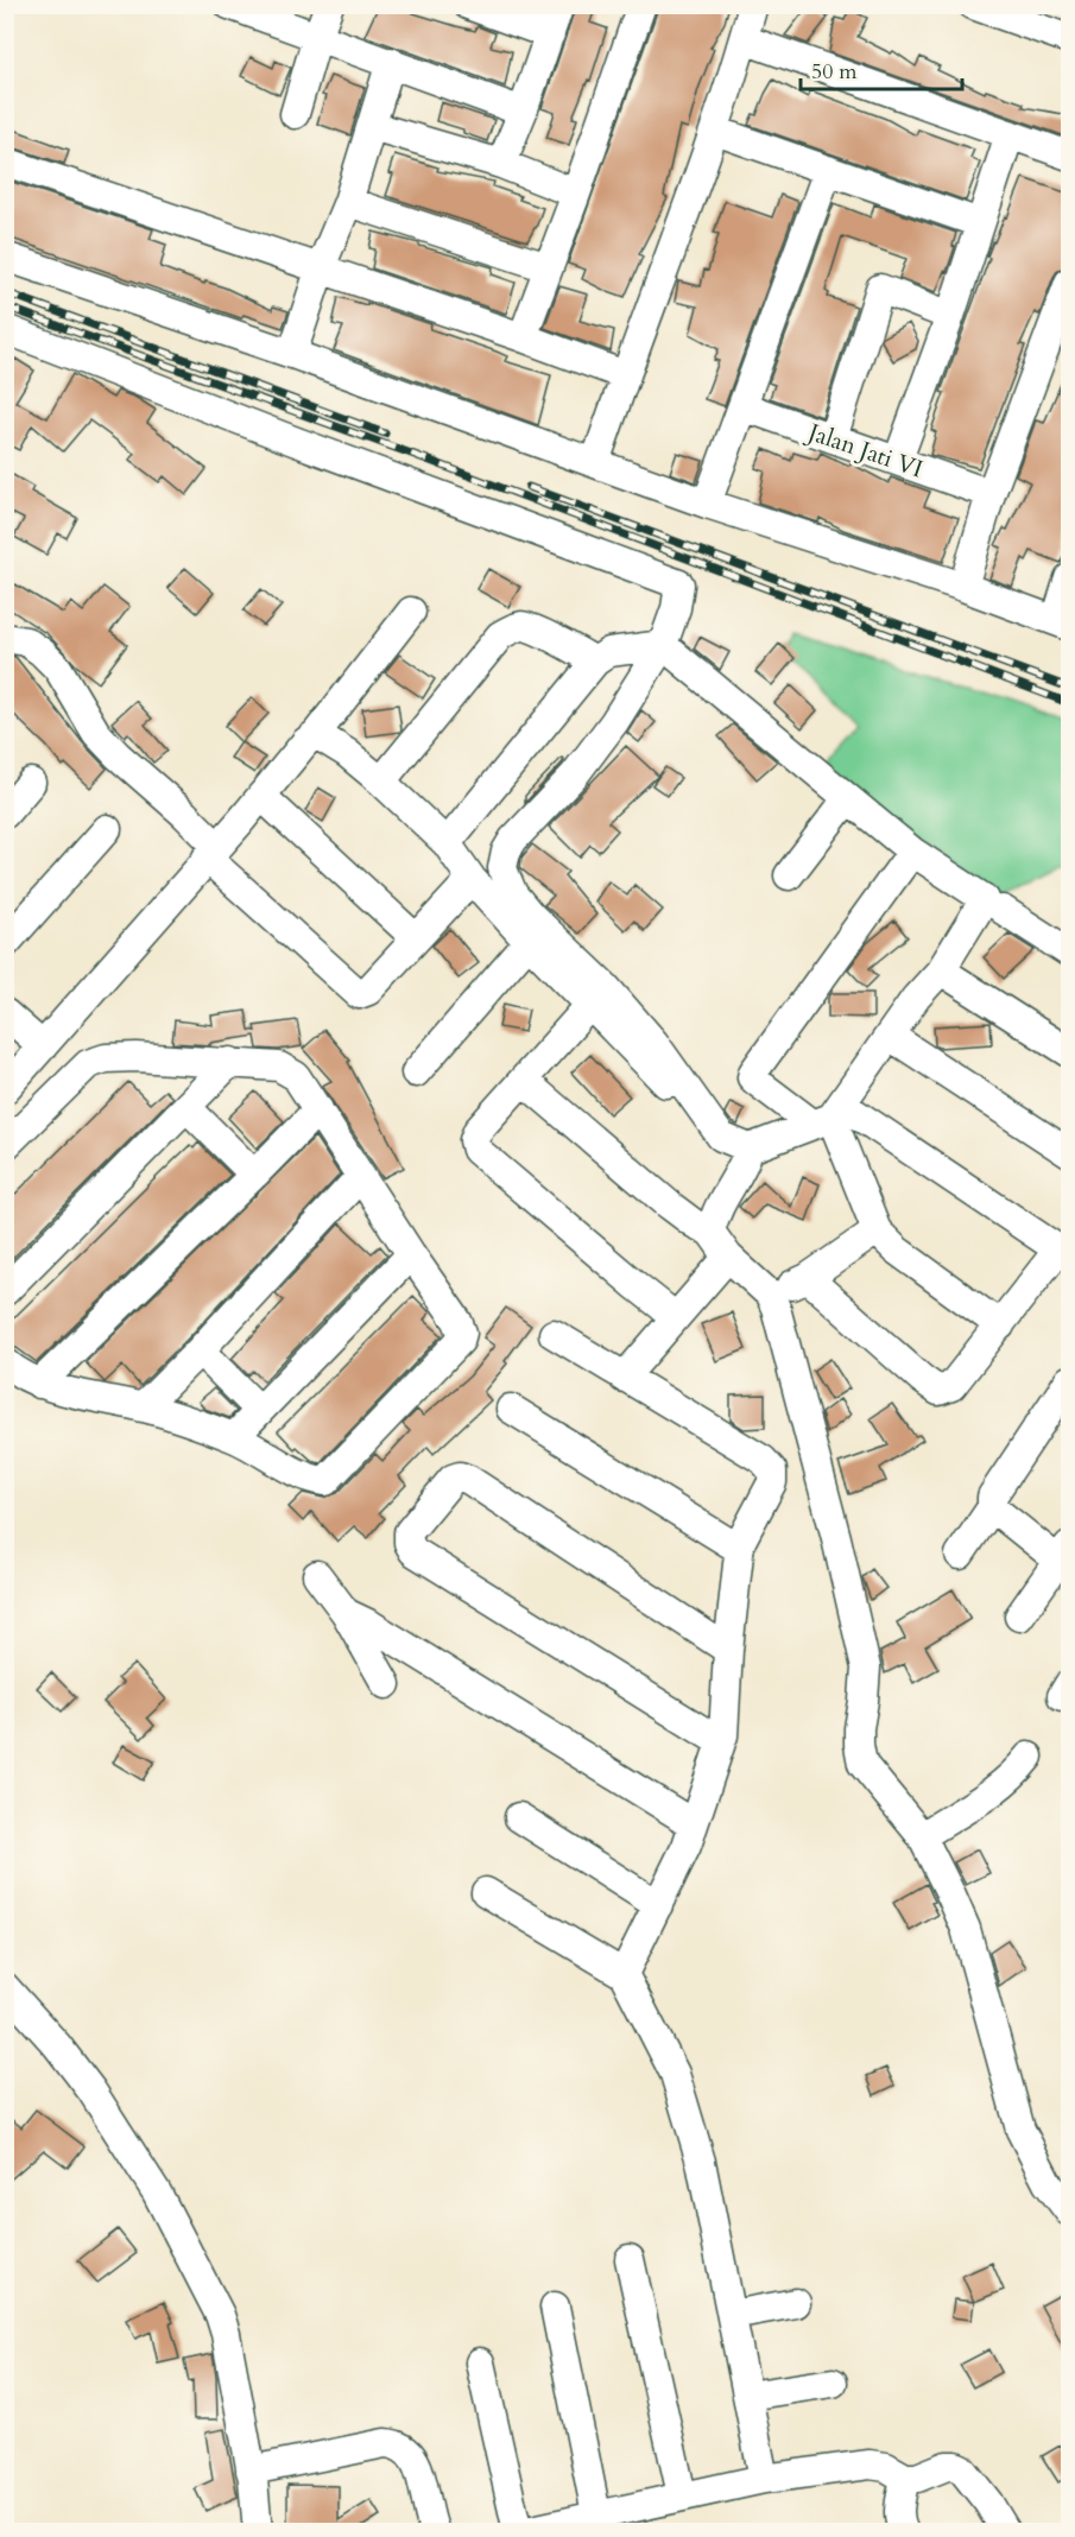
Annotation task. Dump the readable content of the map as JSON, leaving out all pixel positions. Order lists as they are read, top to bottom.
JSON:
{
  "streets": {
    "street": ["Jalan Jati VI"]
  },
  "scale_bar": "50 m"
}
